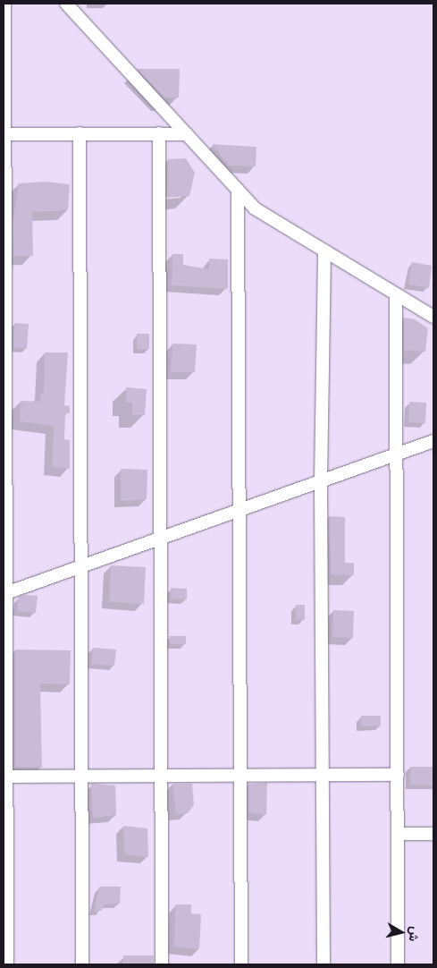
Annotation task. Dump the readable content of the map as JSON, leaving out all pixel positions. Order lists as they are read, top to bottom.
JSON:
{
  "north": "right"
}
